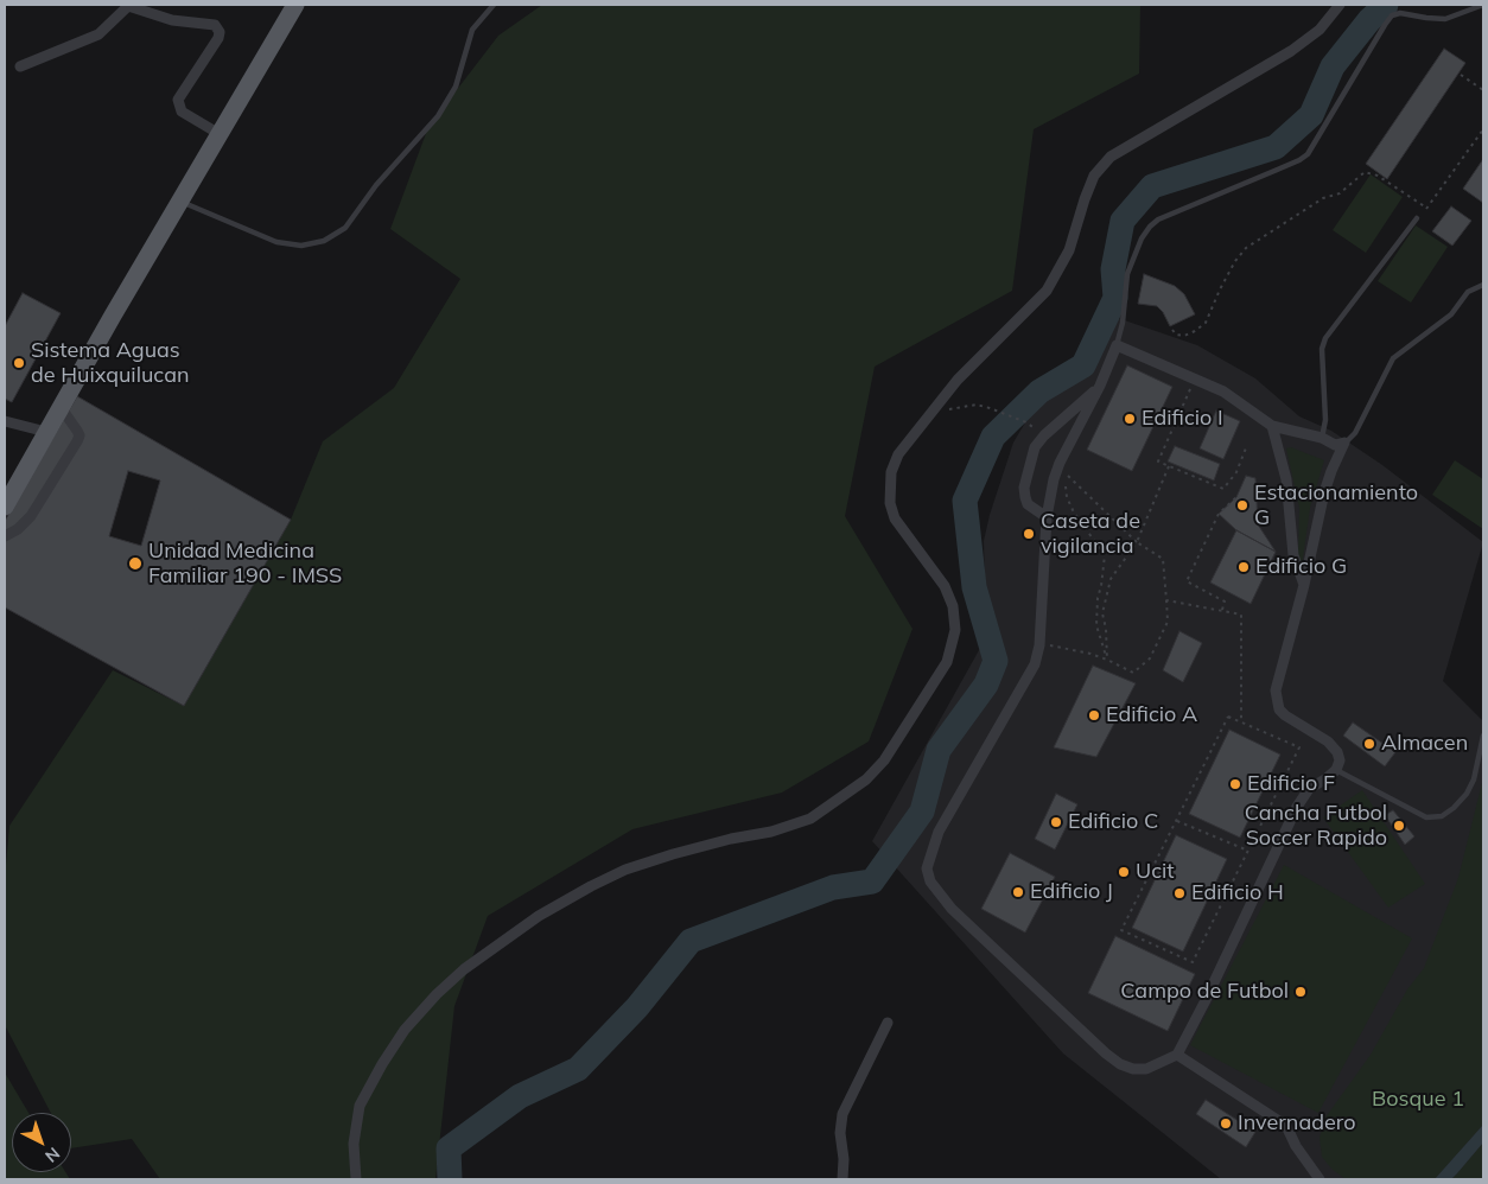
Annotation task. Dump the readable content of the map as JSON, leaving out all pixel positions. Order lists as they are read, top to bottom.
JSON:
{
  "parks": ["Bosque 1"],
  "places": [
    "Sistema Aguas de Huixquilucan",
    "Edificio I",
    "Estacionamiento G",
    "Caseta de vigilancia",
    "Unidad Medicina Familiar 190 - IMSS",
    "Edificio G",
    "Edificio A",
    "Almacen",
    "Edificio F",
    "Edificio C",
    "Cancha Futbol Soccer Rapido",
    "Ucit",
    "Edificio J",
    "Edificio H",
    "Campo de Futbol",
    "Invernadero"
  ],
  "north": "bottom right"
}
